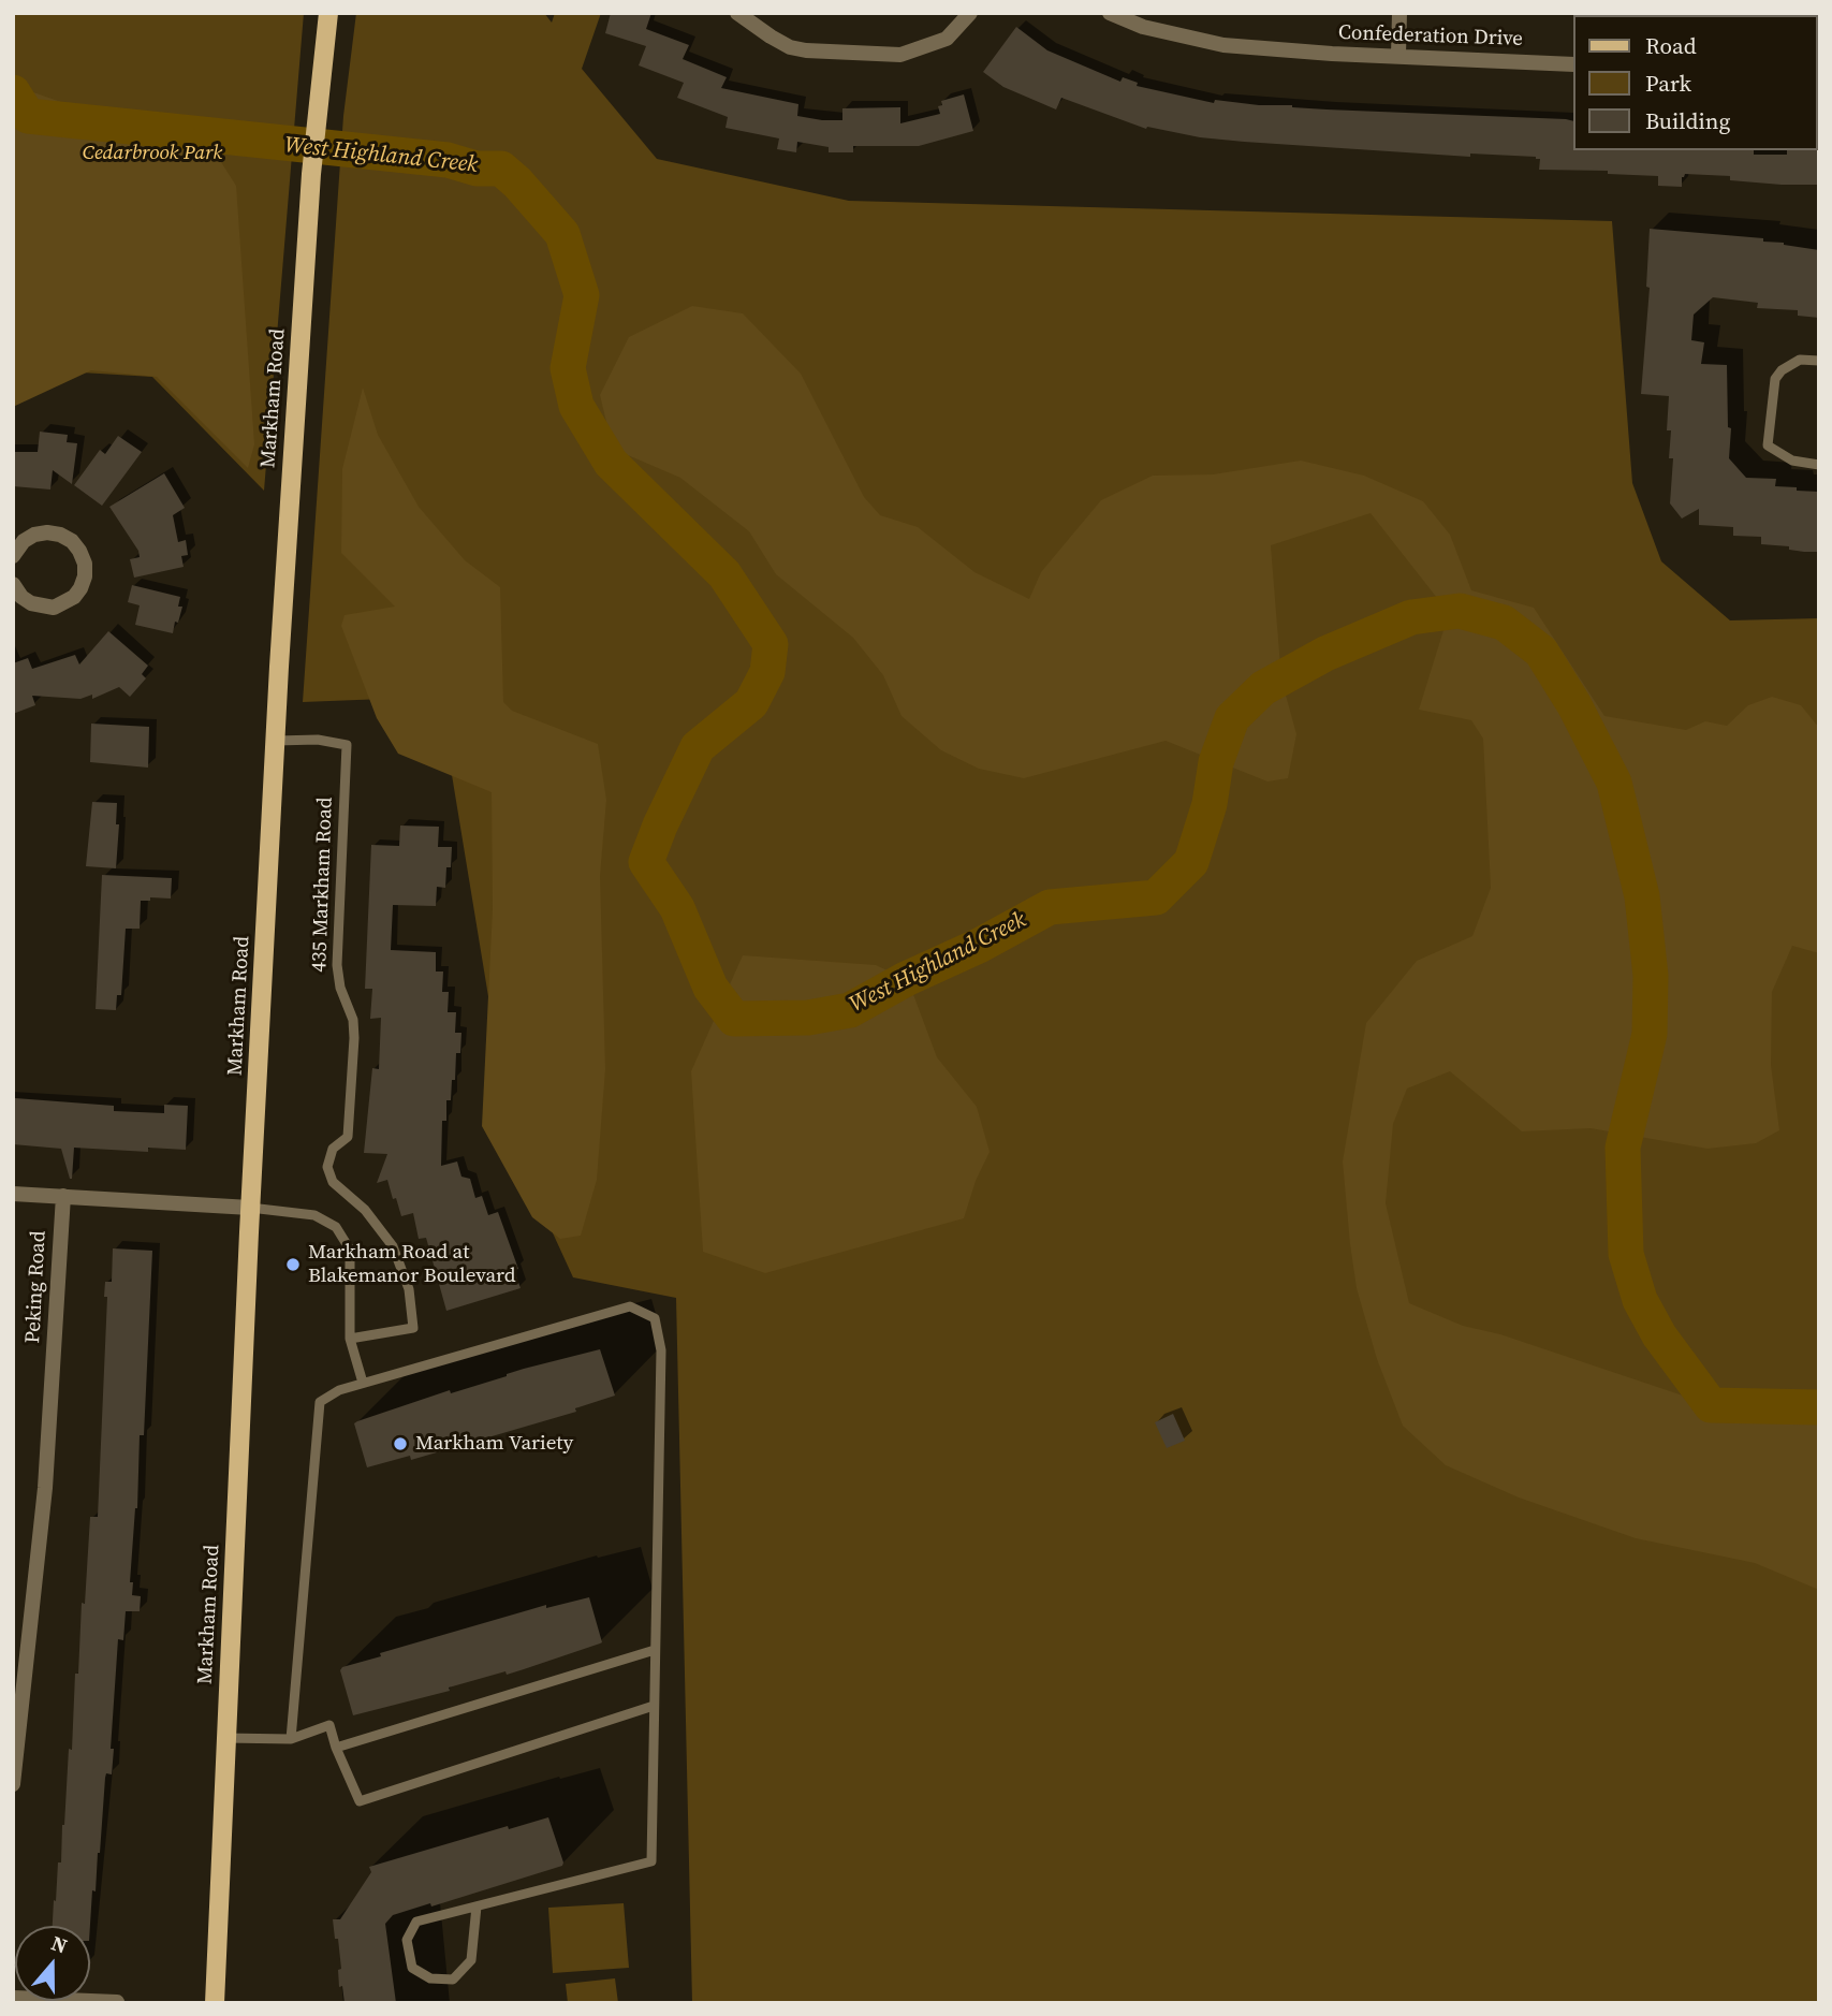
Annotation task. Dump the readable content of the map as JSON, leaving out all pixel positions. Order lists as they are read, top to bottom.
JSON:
{
  "streets": {
    "main road": ["Markham Road"],
    "street": ["Confederation Drive", "Peking Road"],
    "lane": ["435 Markham Road"]
  },
  "crossings": [
    ["Markham Road", "435 Markham Road"]
  ],
  "water": ["West Highland Creek"],
  "parks": ["Cedarbrook Park"],
  "places": ["Markham Road at Blakemanor Boulevard", "Markham Variety"],
  "legend": ["Road", "Park", "Building"],
  "north": "top"
}
